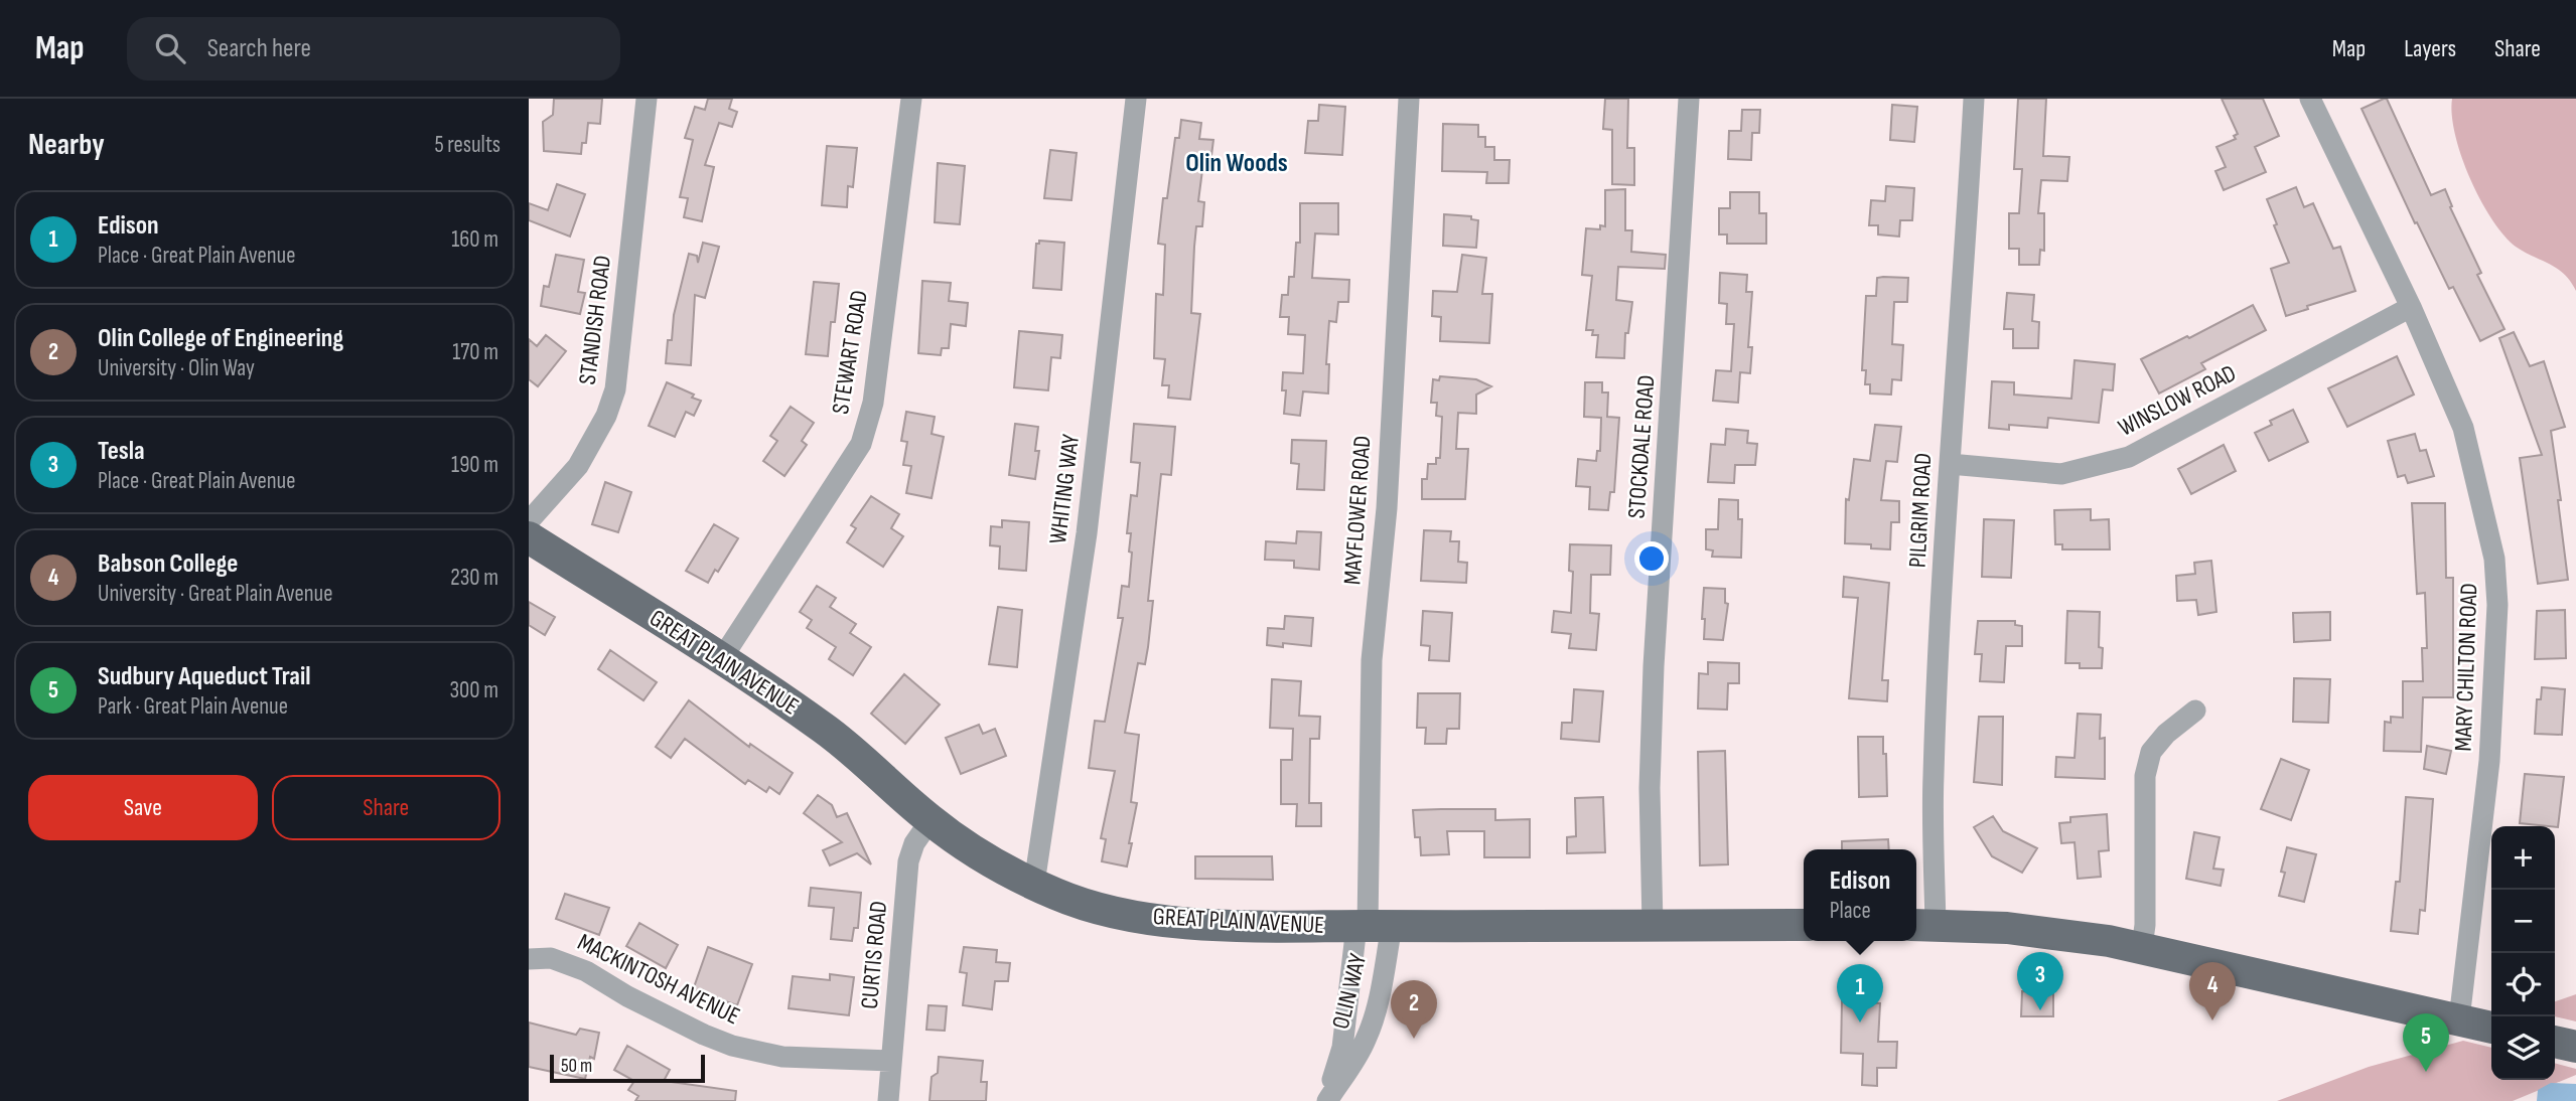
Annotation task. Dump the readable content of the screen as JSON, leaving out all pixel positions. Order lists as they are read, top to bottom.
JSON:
{
  "streets": {
    "main road": ["GREAT PLAIN AVENUE"],
    "street": [
      "STANDISH ROAD",
      "STEWART ROAD",
      "WINSLOW ROAD",
      "STOCKDALE ROAD",
      "WHITING WAY",
      "MAYFLOWER ROAD",
      "PILGRIM ROAD",
      "MARY CHILTON ROAD",
      "CURTIS ROAD",
      "MACKINTOSH AVENUE",
      "OLIN WAY"
    ]
  },
  "crossings": [
    ["STEWART ROAD", "GREAT PLAIN AVENUE"],
    ["WINSLOW ROAD", "PILGRIM ROAD"],
    ["WINSLOW ROAD", "MARY CHILTON ROAD"],
    ["STOCKDALE ROAD", "GREAT PLAIN AVENUE"],
    ["WHITING WAY", "GREAT PLAIN AVENUE"],
    ["MAYFLOWER ROAD", "GREAT PLAIN AVENUE"],
    ["MAYFLOWER ROAD", "OLIN WAY"],
    ["GREAT PLAIN AVENUE", "CURTIS ROAD"],
    ["GREAT PLAIN AVENUE", "OLIN WAY"],
    ["CURTIS ROAD", "MACKINTOSH AVENUE"]
  ],
  "districts": ["Olin Woods"],
  "scale_bar": "50 m",
  "page": {
    "header": "Map",
    "search": "Search here",
    "nav": ["Map", "Layers", "Share"],
    "heading": ["Nearby", "5 results"],
    "list": [
      {
        "mark": "1",
        "name": "Edison",
        "note": "Place · Great Plain Avenue",
        "value": "160 m"
      },
      {
        "mark": "2",
        "name": "Olin College of Engineering",
        "note": "University · Olin Way",
        "value": "170 m"
      },
      {
        "mark": "3",
        "name": "Tesla",
        "note": "Place · Great Plain Avenue",
        "value": "190 m"
      },
      {
        "mark": "4",
        "name": "Babson College",
        "note": "University · Great Plain Avenue",
        "value": "230 m"
      },
      {
        "mark": "5",
        "name": "Sudbury Aqueduct Trail",
        "note": "Park · Great Plain Avenue",
        "value": "300 m"
      }
    ],
    "buttons": ["Save", "Share"],
    "map_buttons": ["+", "−"],
    "popup": ["Edison", "Place"],
    "pins": [
      "3",
      "4",
      "1",
      "2",
      "5"
    ],
    "scale": "50 m"
  }
}
